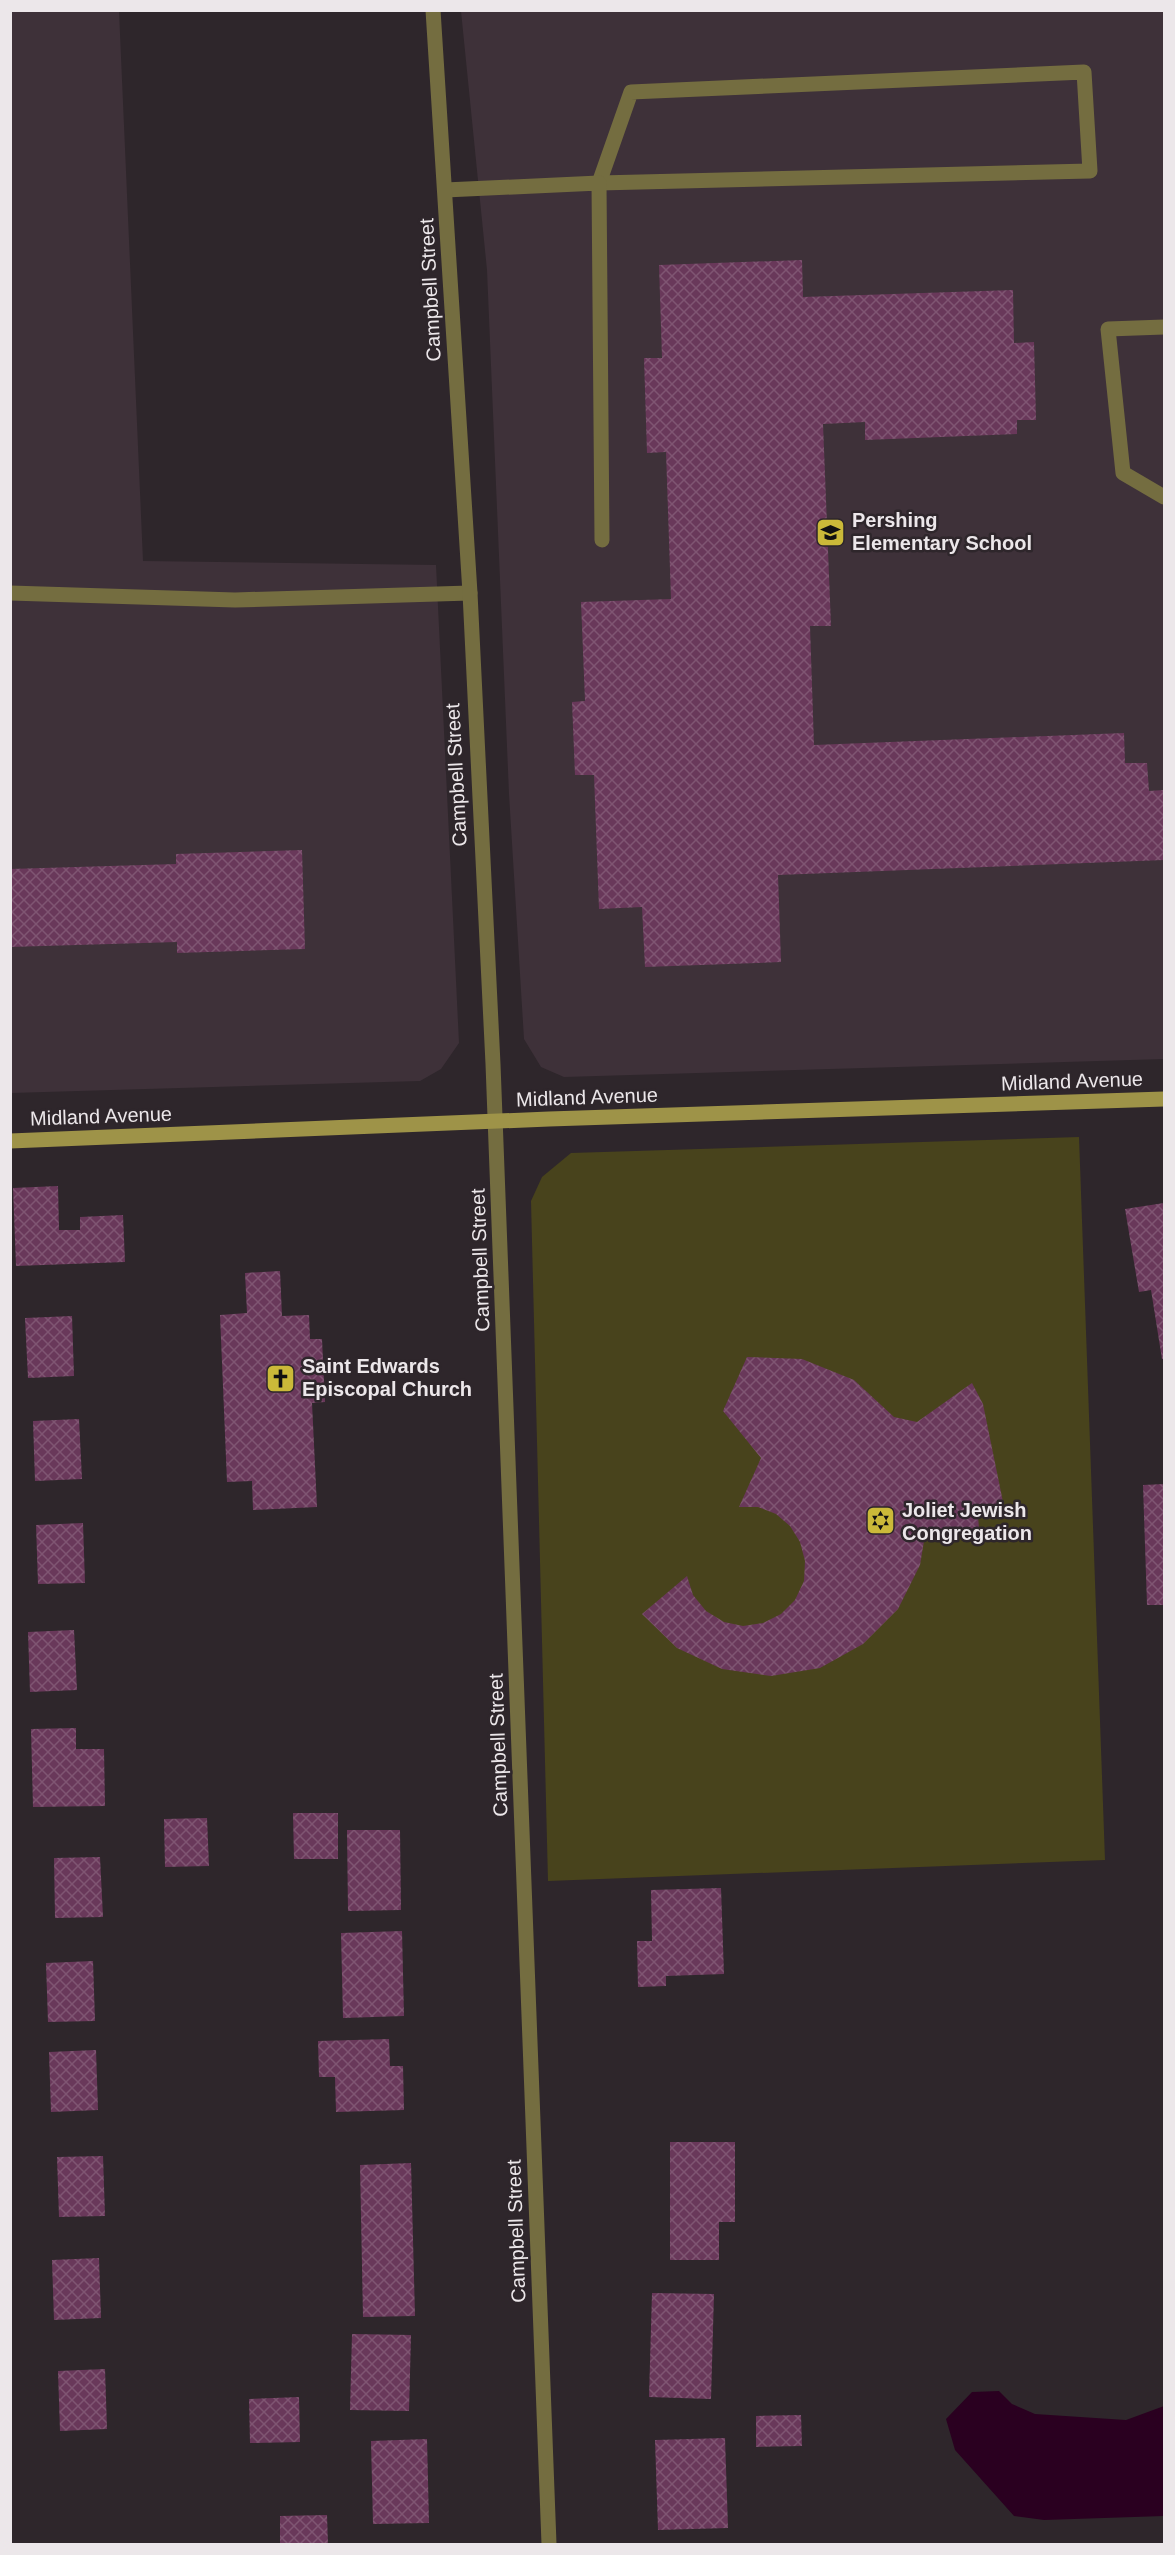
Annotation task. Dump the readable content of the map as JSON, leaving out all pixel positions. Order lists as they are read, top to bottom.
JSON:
{
  "streets": {
    "main road": ["Midland Avenue"],
    "street": ["Campbell Street"]
  },
  "crossings": [
    ["Campbell Street", "Midland Avenue"]
  ],
  "places": {
    "school or university": ["Pershing Elementary School"],
    "church": ["Saint Edwards Episcopal Church"],
    "synagogue": ["Joliet Jewish Congregation"]
  }
}
